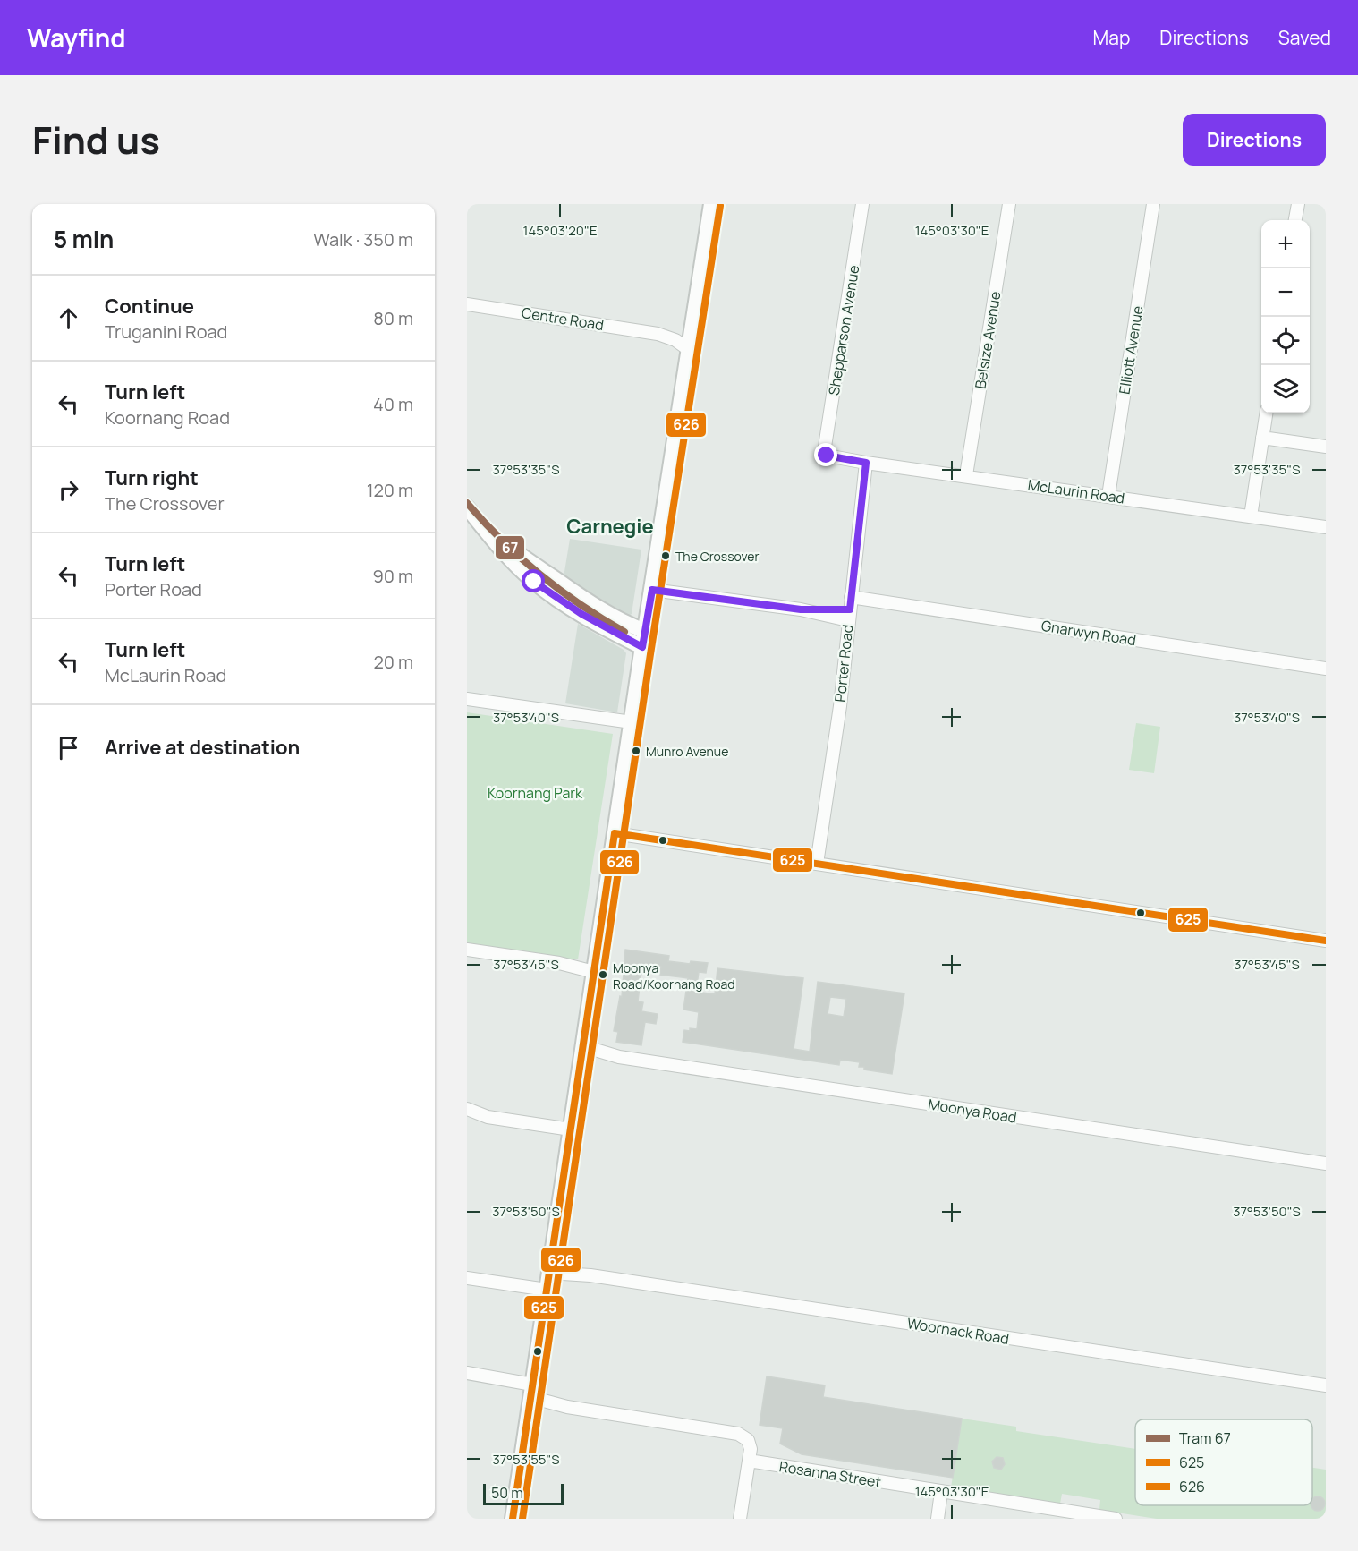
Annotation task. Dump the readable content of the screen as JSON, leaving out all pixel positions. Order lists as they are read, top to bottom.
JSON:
{
  "streets": {
    "street": [
      "Centre Road",
      "Shepparson Avenue",
      "Belsize Avenue",
      "Elliott Avenue",
      "McLaurin Road",
      "Gnarwyn Road",
      "Porter Road",
      "Moonya Road",
      "Woornack Road",
      "Rosanna Street"
    ]
  },
  "crossings": [
    ["Shepparson Avenue", "McLaurin Road"],
    ["Belsize Avenue", "McLaurin Road"],
    ["Elliott Avenue", "McLaurin Road"],
    ["McLaurin Road", "Porter Road"],
    ["Gnarwyn Road", "Porter Road"]
  ],
  "districts": ["Carnegie"],
  "parks": ["Koornang Park"],
  "places": ["The Crossover", "Munro Avenue", "Moonya Road/Koornang Road"],
  "lines": ["transit line 626", "tram line 67", "transit line 625"],
  "legend": ["Tram 67", "625", "626"],
  "scale_bar": "50 m",
  "page": {
    "header": "Wayfind",
    "nav": ["Map", "Directions", "Saved"],
    "title": "Find us",
    "buttons": "Directions",
    "heading": ["5 min", "Walk · 350 m"],
    "map_buttons": ["+", "−"],
    "list": [
      ["Continue", "Truganini Road", "80 m"],
      ["Turn left", "Koornang Road", "40 m"],
      ["Turn right", "The Crossover", "120 m"],
      ["Turn left", "Porter Road", "90 m"],
      ["Turn left", "McLaurin Road", "20 m"],
      "Arrive at destination"
    ],
    "scale": "50 m"
  },
  "coordinates": [
    "145°03'20\"E",
    "145°03'30\"E",
    "37°53'35\"S",
    "37°53'40\"S",
    "37°53'45\"S",
    "37°53'50\"S",
    "37°53'55\"S"
  ]
}
